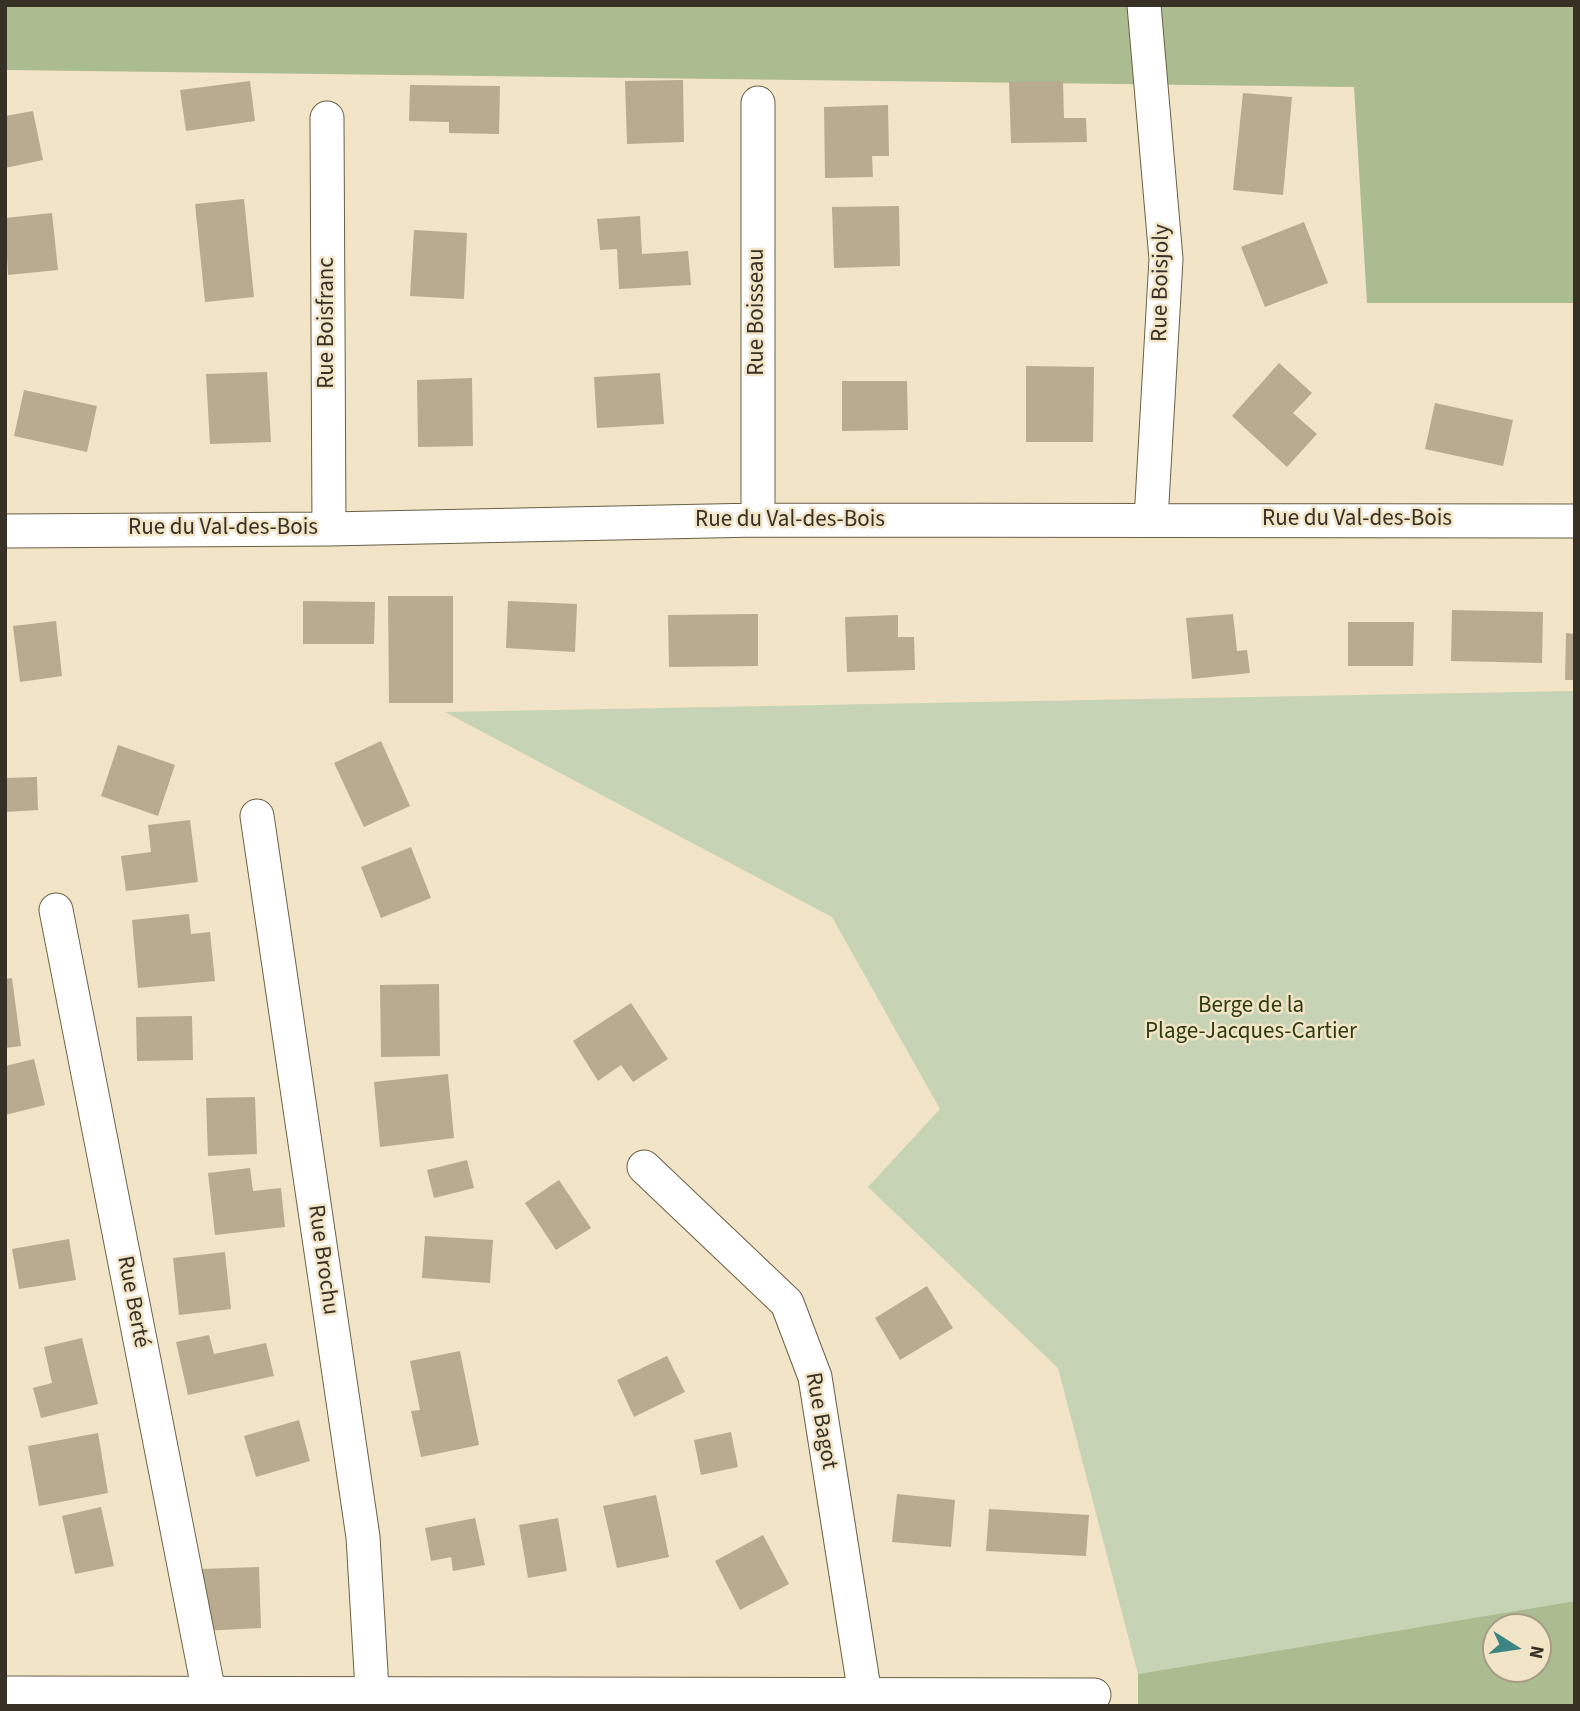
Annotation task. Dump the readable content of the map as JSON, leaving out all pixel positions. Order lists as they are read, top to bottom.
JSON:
{
  "streets": {
    "street": [
      "Rue Boisjoly",
      "Rue Boisseau",
      "Rue Boisfranc",
      "Rue du Val-des-Bois",
      "Rue Brochu",
      "Rue Berté",
      "Rue Bagot"
    ]
  },
  "crossings": [
    ["Rue Boisjoly", "Rue du Val-des-Bois"],
    ["Rue Boisseau", "Rue du Val-des-Bois"],
    ["Rue Boisfranc", "Rue du Val-des-Bois"]
  ],
  "parks": ["Berge de la Plage-Jacques-Cartier"],
  "north": "right"
}
